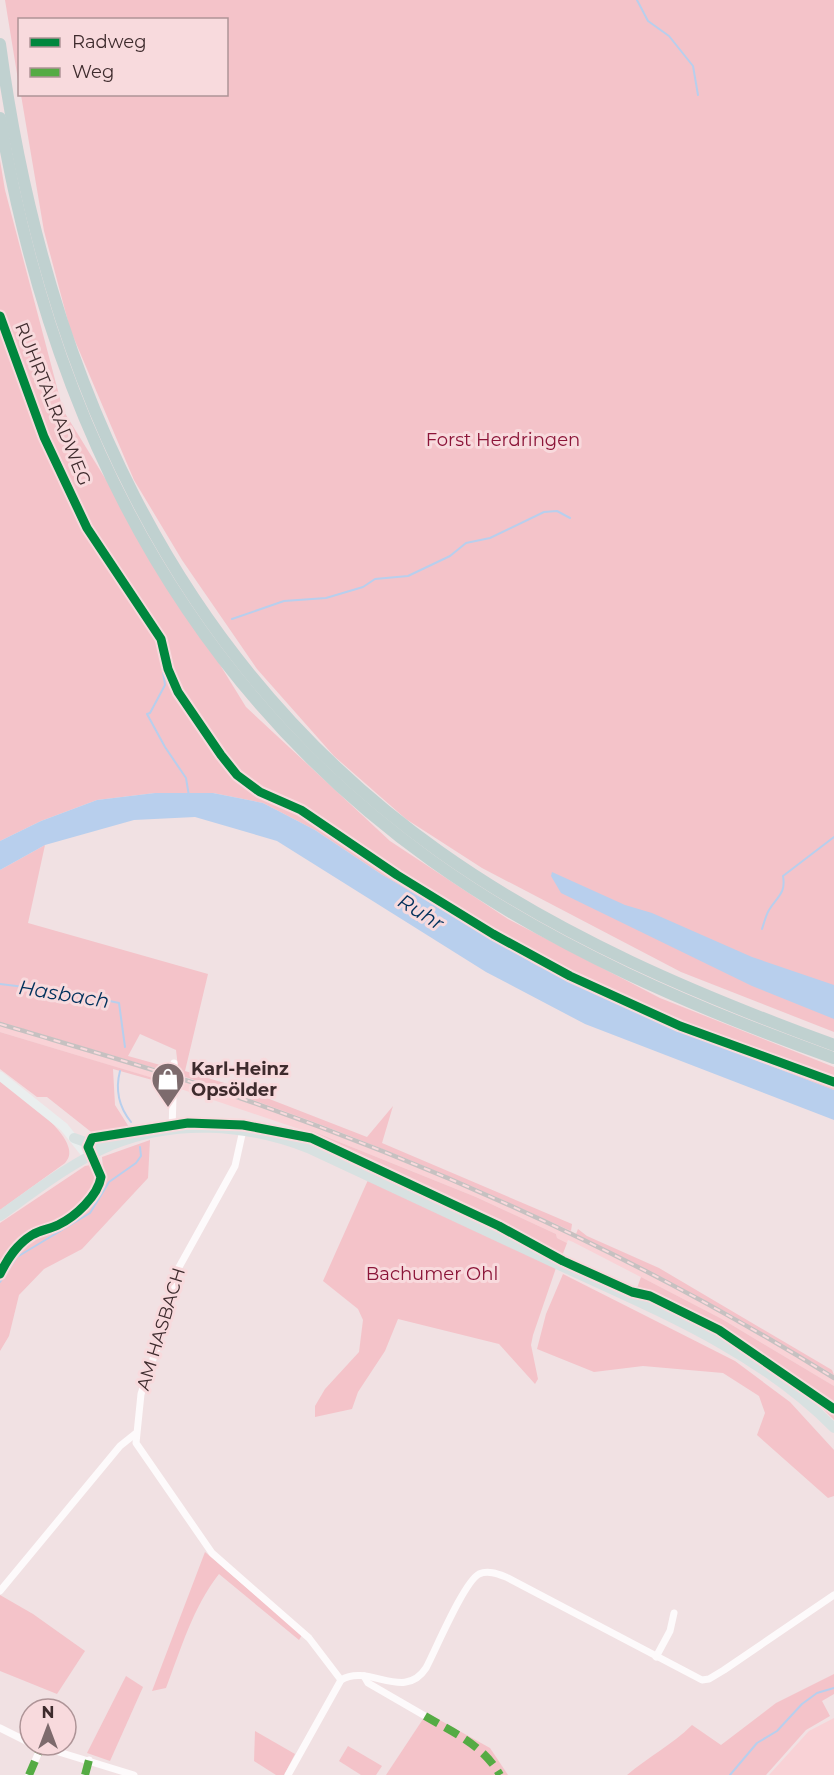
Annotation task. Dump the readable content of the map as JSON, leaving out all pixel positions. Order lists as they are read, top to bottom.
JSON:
{
  "streets": {
    "street": ["AM HASBACH"],
    "cycle path": ["RUHRTALRADWEG"]
  },
  "water": ["Ruhr", "Hasbach"],
  "parks": ["Forst Herdringen", "Bachumer Ohl"],
  "places": {
    "shop": ["Karl-Heinz Opsölder"]
  },
  "legend": ["Radweg", "Weg"],
  "north": "top"
}
